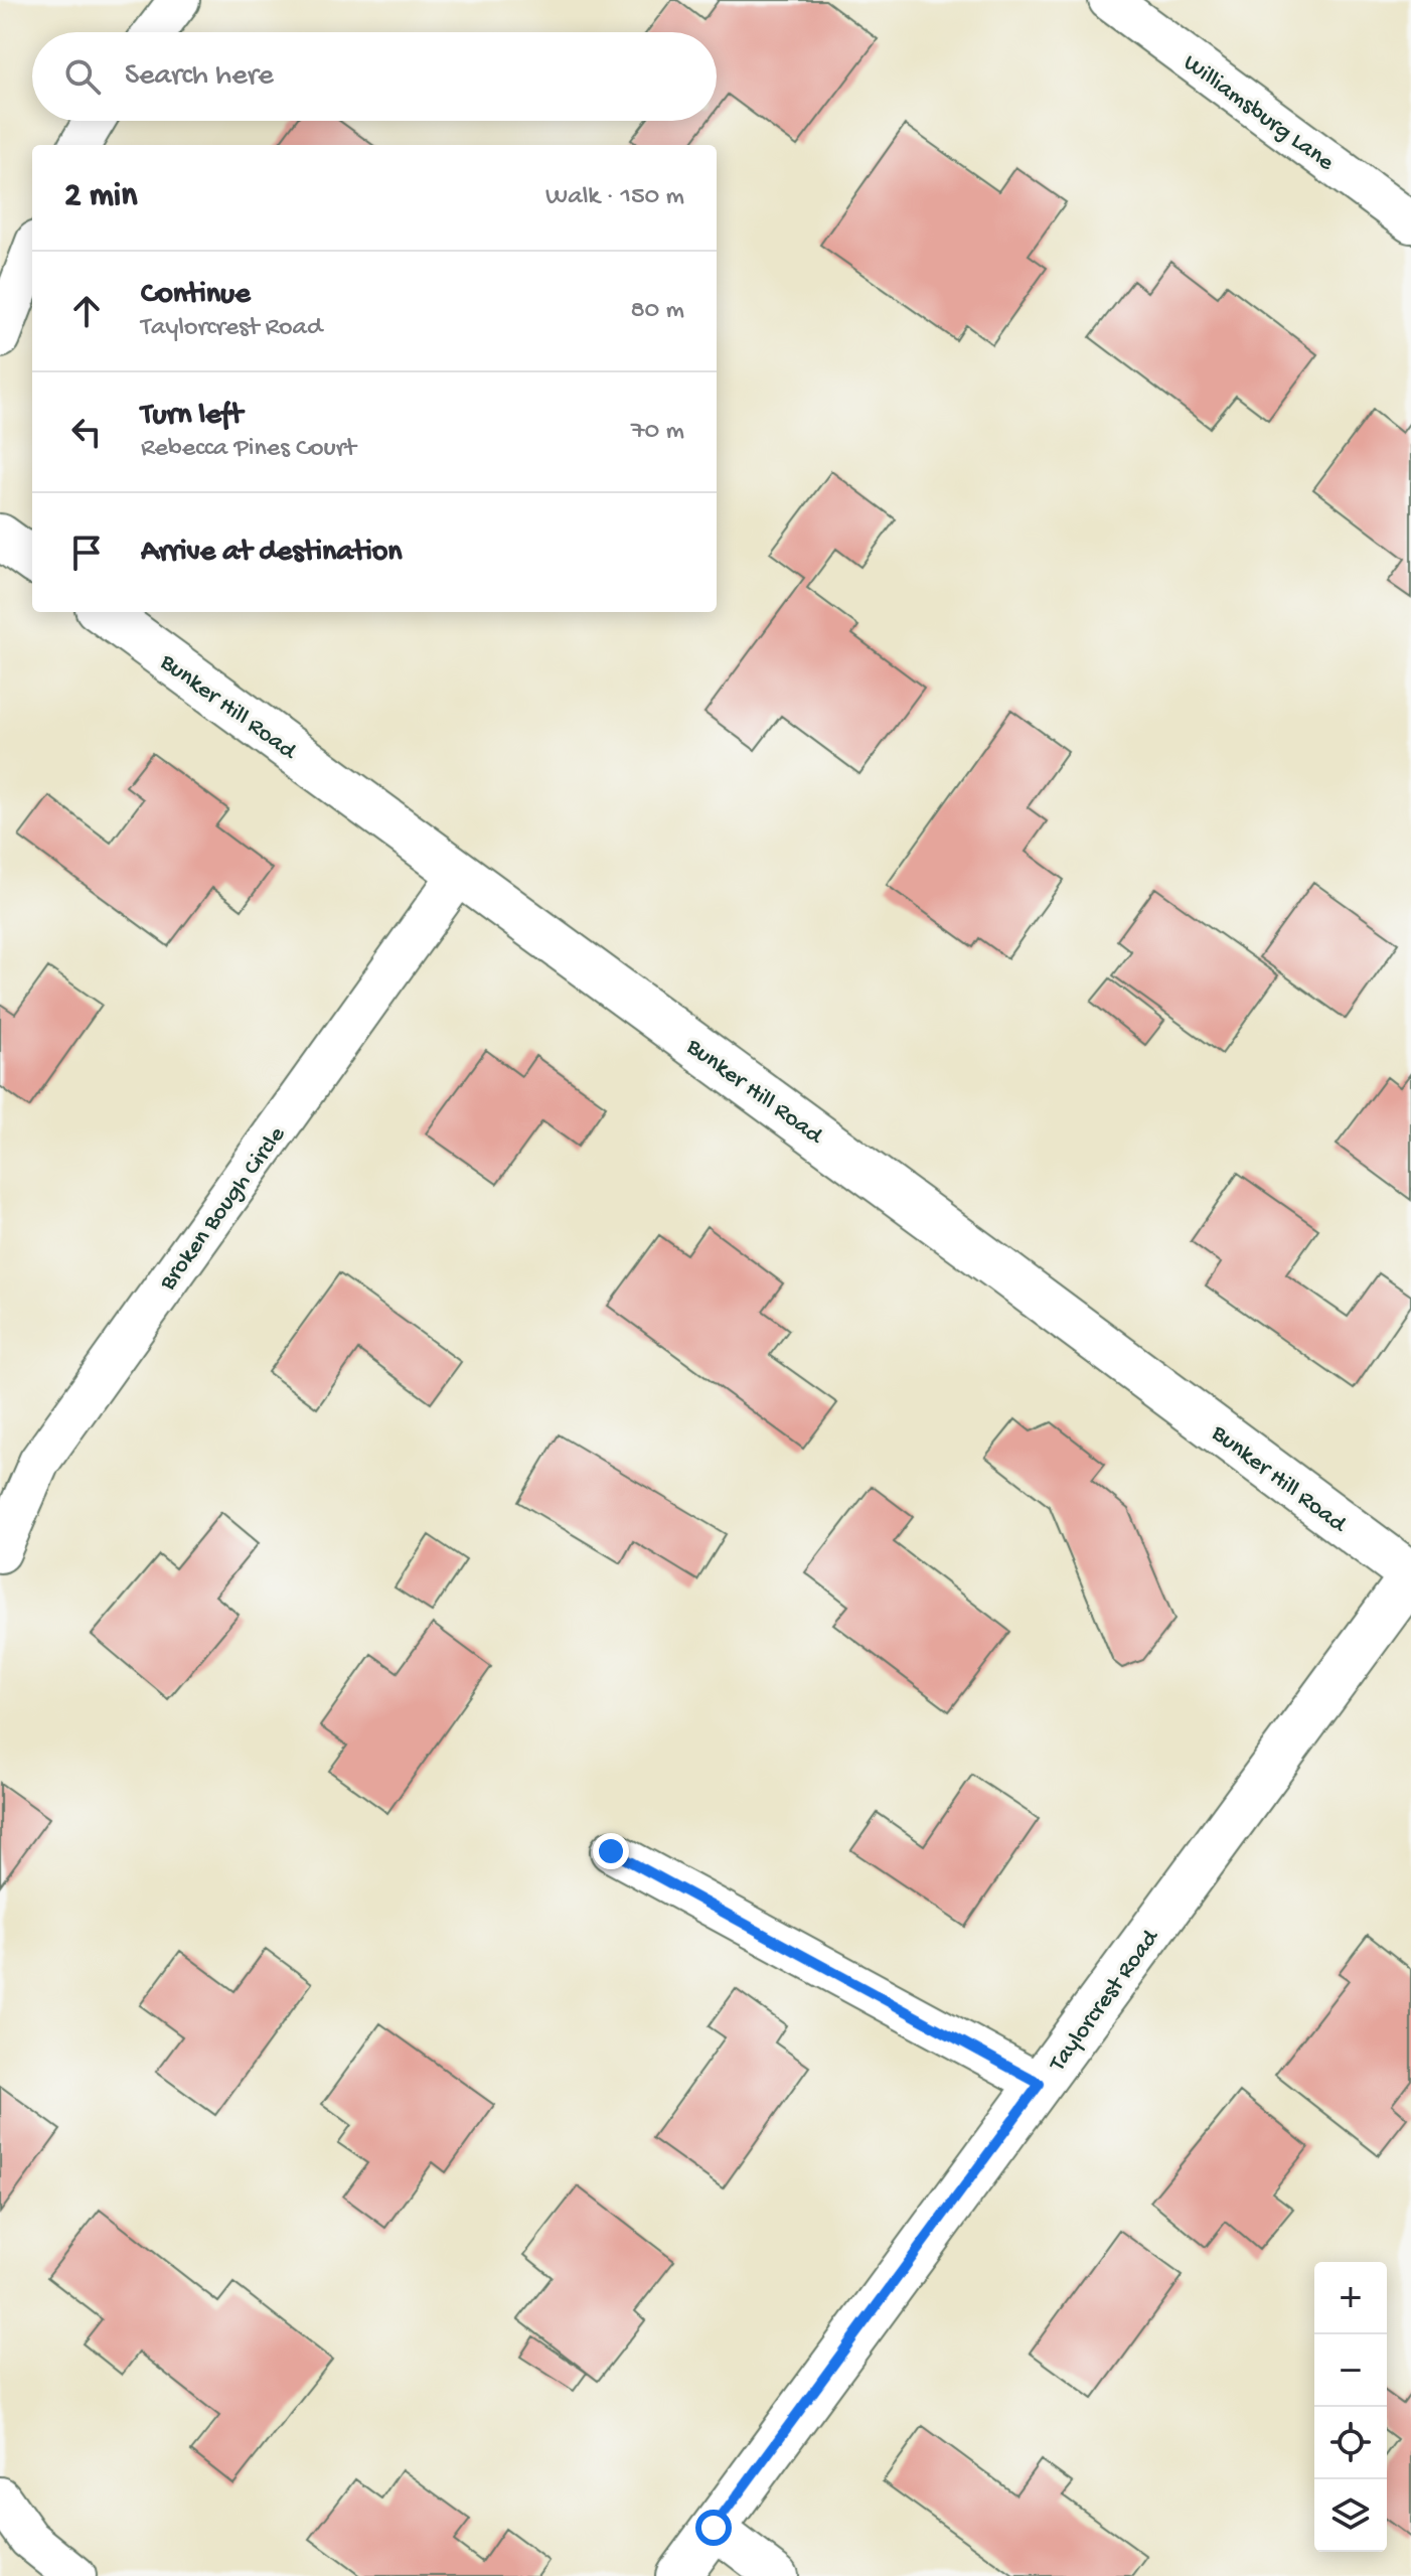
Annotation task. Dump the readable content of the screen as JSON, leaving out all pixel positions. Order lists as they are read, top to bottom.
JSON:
{
  "streets": {
    "street": [
      "Williamsburg Lane",
      "Bunker Hill Road",
      "Broken Bough Circle",
      "Taylorcrest Road"
    ]
  },
  "crossings": [
    ["Bunker Hill Road", "Broken Bough Circle"],
    ["Bunker Hill Road", "Taylorcrest Road"]
  ],
  "page": {
    "search": "Search here",
    "heading": ["2 min", "Walk · 150 m"],
    "list": [
      ["Continue", "Taylorcrest Road", "80 m"],
      ["Turn left", "Rebecca Pines Court", "70 m"],
      "Arrive at destination"
    ],
    "map_buttons": ["+", "−"]
  }
}
